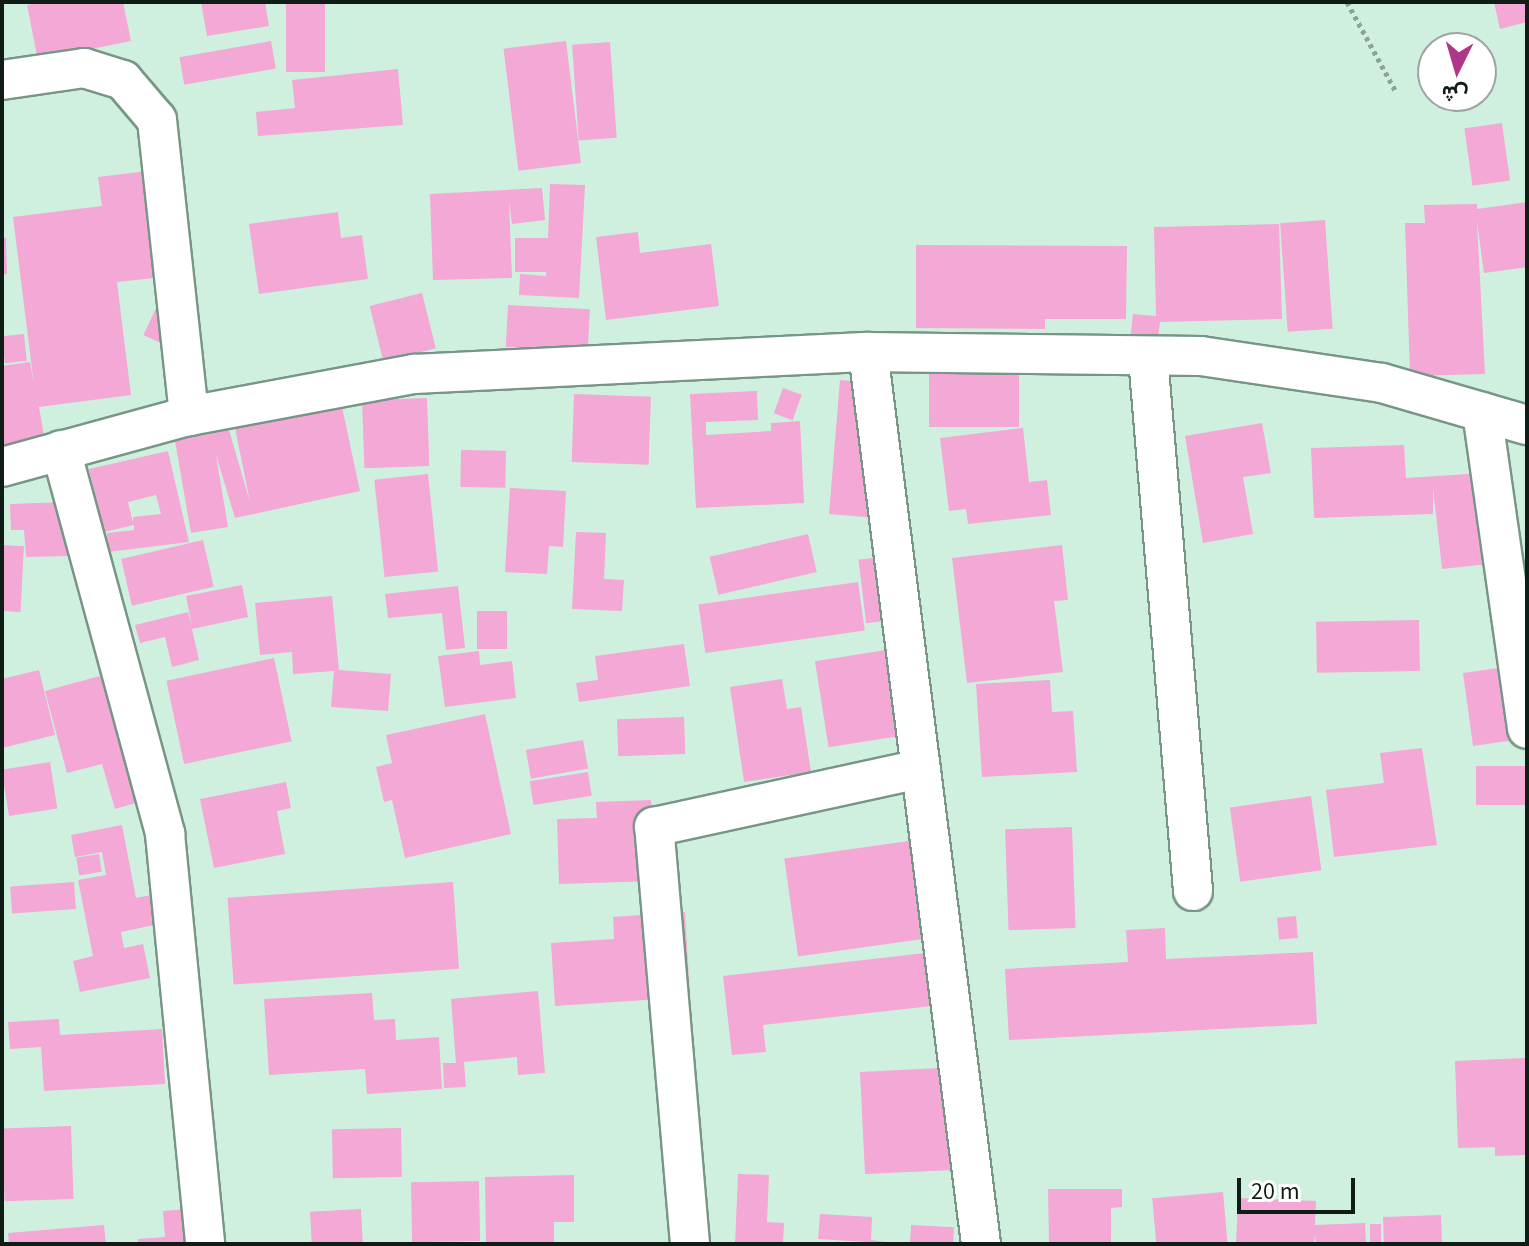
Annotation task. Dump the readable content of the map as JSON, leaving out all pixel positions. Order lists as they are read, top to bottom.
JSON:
{
  "scale_bar": "20 m",
  "north": "bottom"
}
